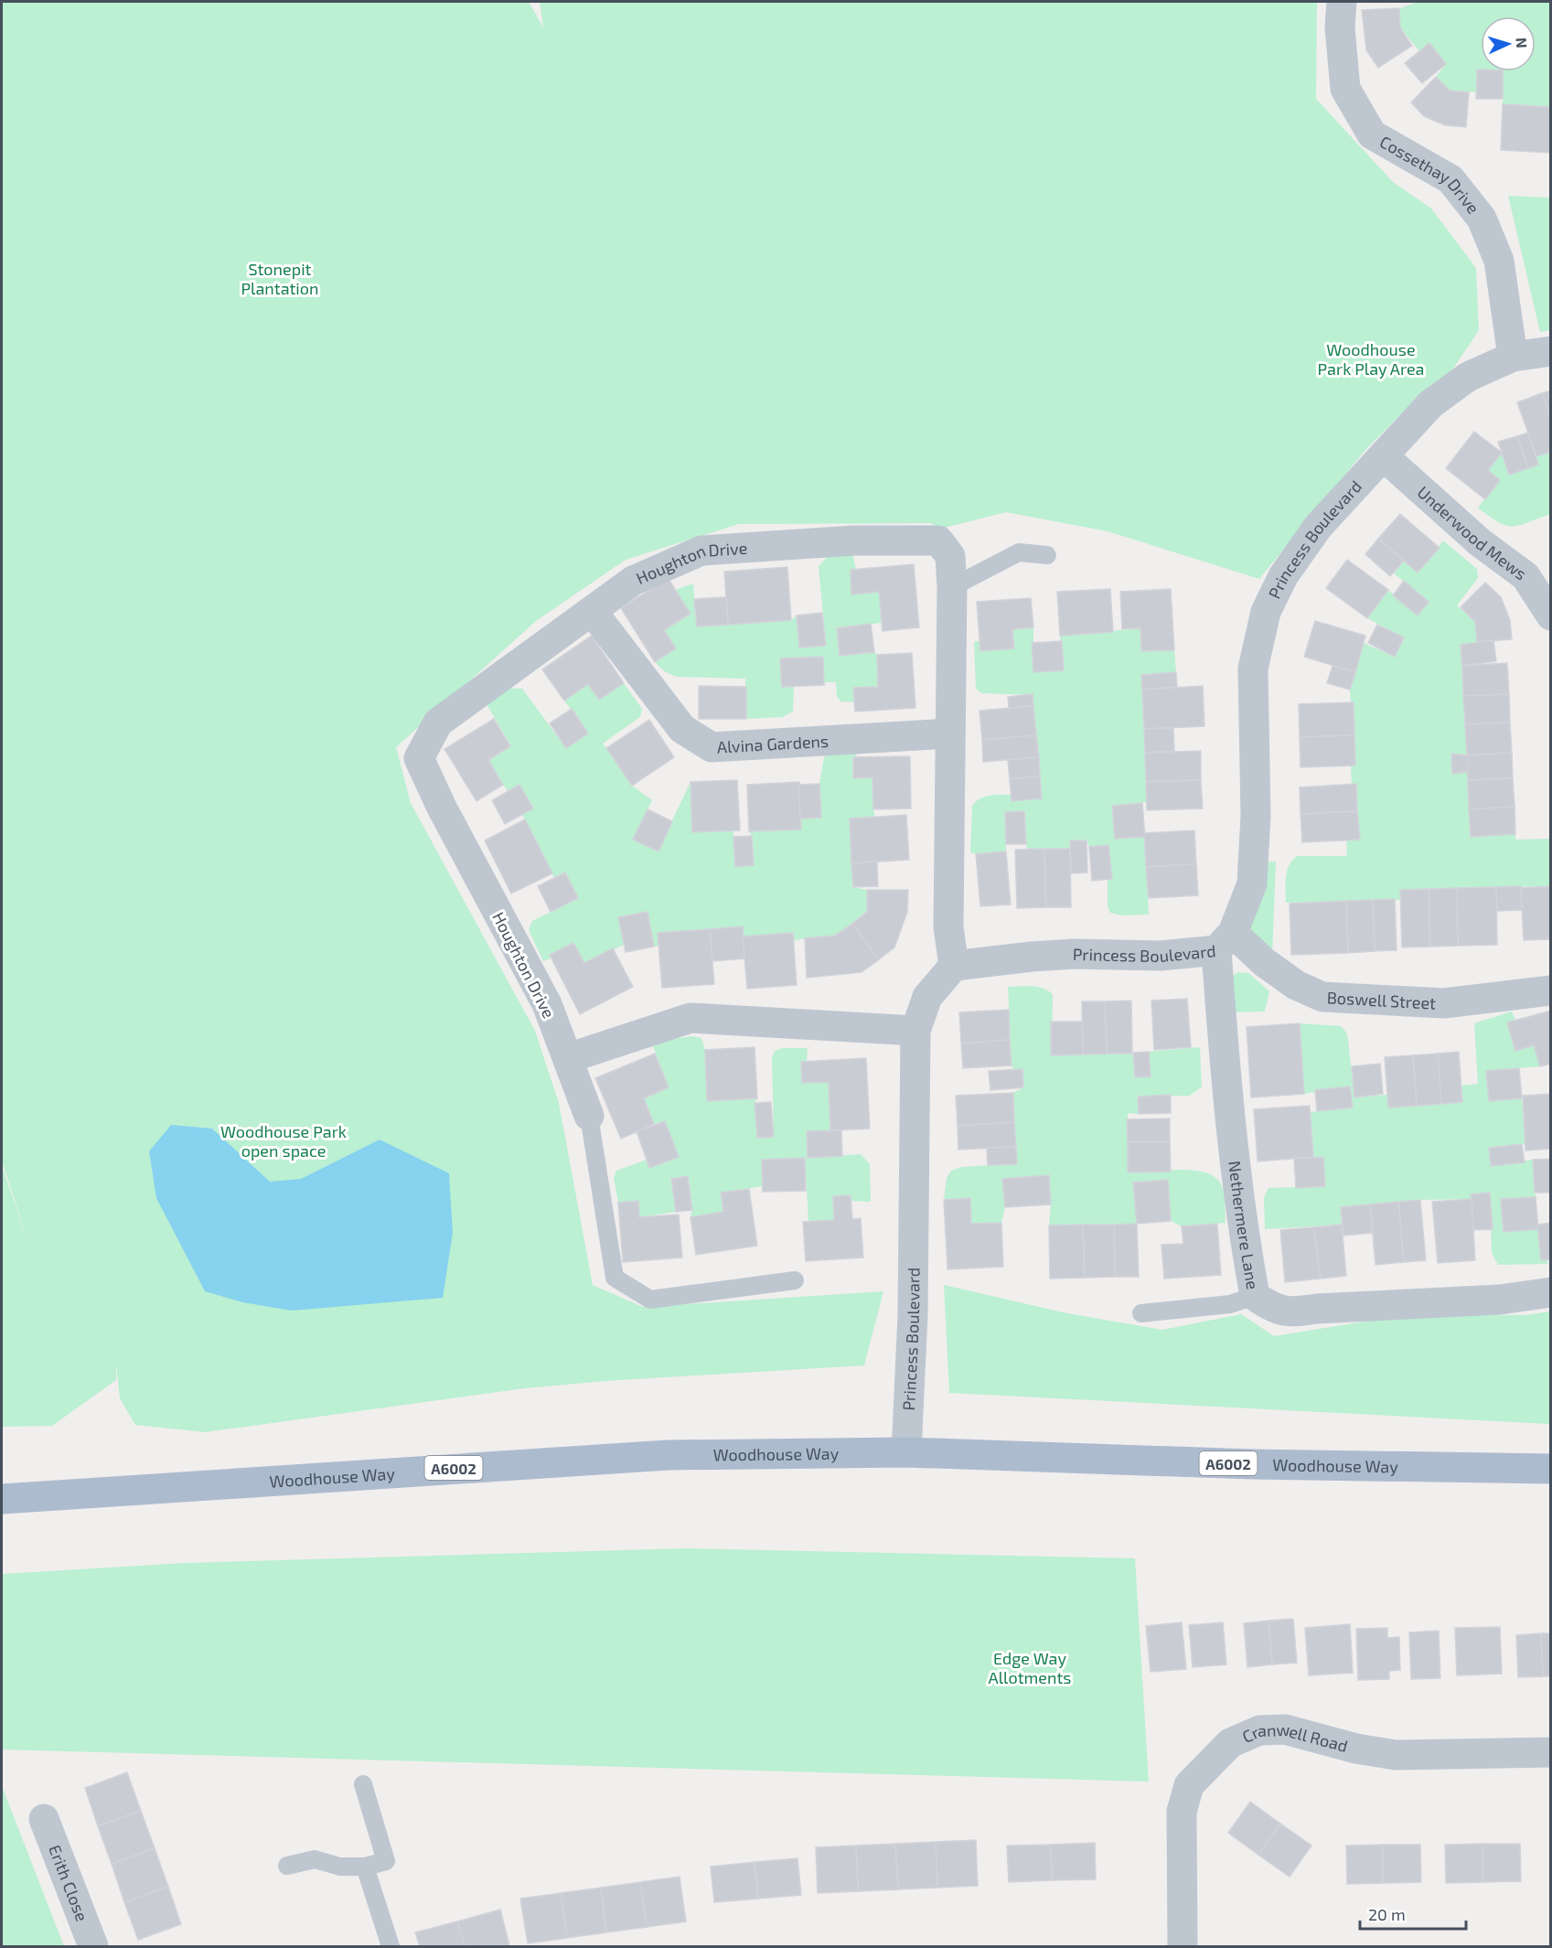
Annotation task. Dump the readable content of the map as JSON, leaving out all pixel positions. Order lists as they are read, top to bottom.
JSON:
{
  "streets": {
    "main road": ["Woodhouse Way", "A6002"],
    "street": [
      "Cossethay Drive",
      "Underwood Mews",
      "Princess Boulevard",
      "Houghton Drive",
      "Alvina Gardens",
      "Boswell Street",
      "Nethermere Lane",
      "Cranwell Road",
      "Erith Close"
    ]
  },
  "crossings": [
    ["Cossethay Drive", "Princess Boulevard"],
    ["Underwood Mews", "Princess Boulevard"],
    ["Princess Boulevard", "Houghton Drive"],
    ["Princess Boulevard", "Boswell Street"],
    ["Princess Boulevard", "Nethermere Lane"],
    ["Princess Boulevard", "Woodhouse Way"],
    ["Houghton Drive", "Alvina Gardens"],
    ["Boswell Street", "Nethermere Lane"]
  ],
  "parks": [
    "Stonepit Plantation",
    "Woodhouse Park Play Area",
    "Woodhouse Park open space",
    "Edge Way Allotments"
  ],
  "scale_bar": "20 m",
  "north": "right"
}
